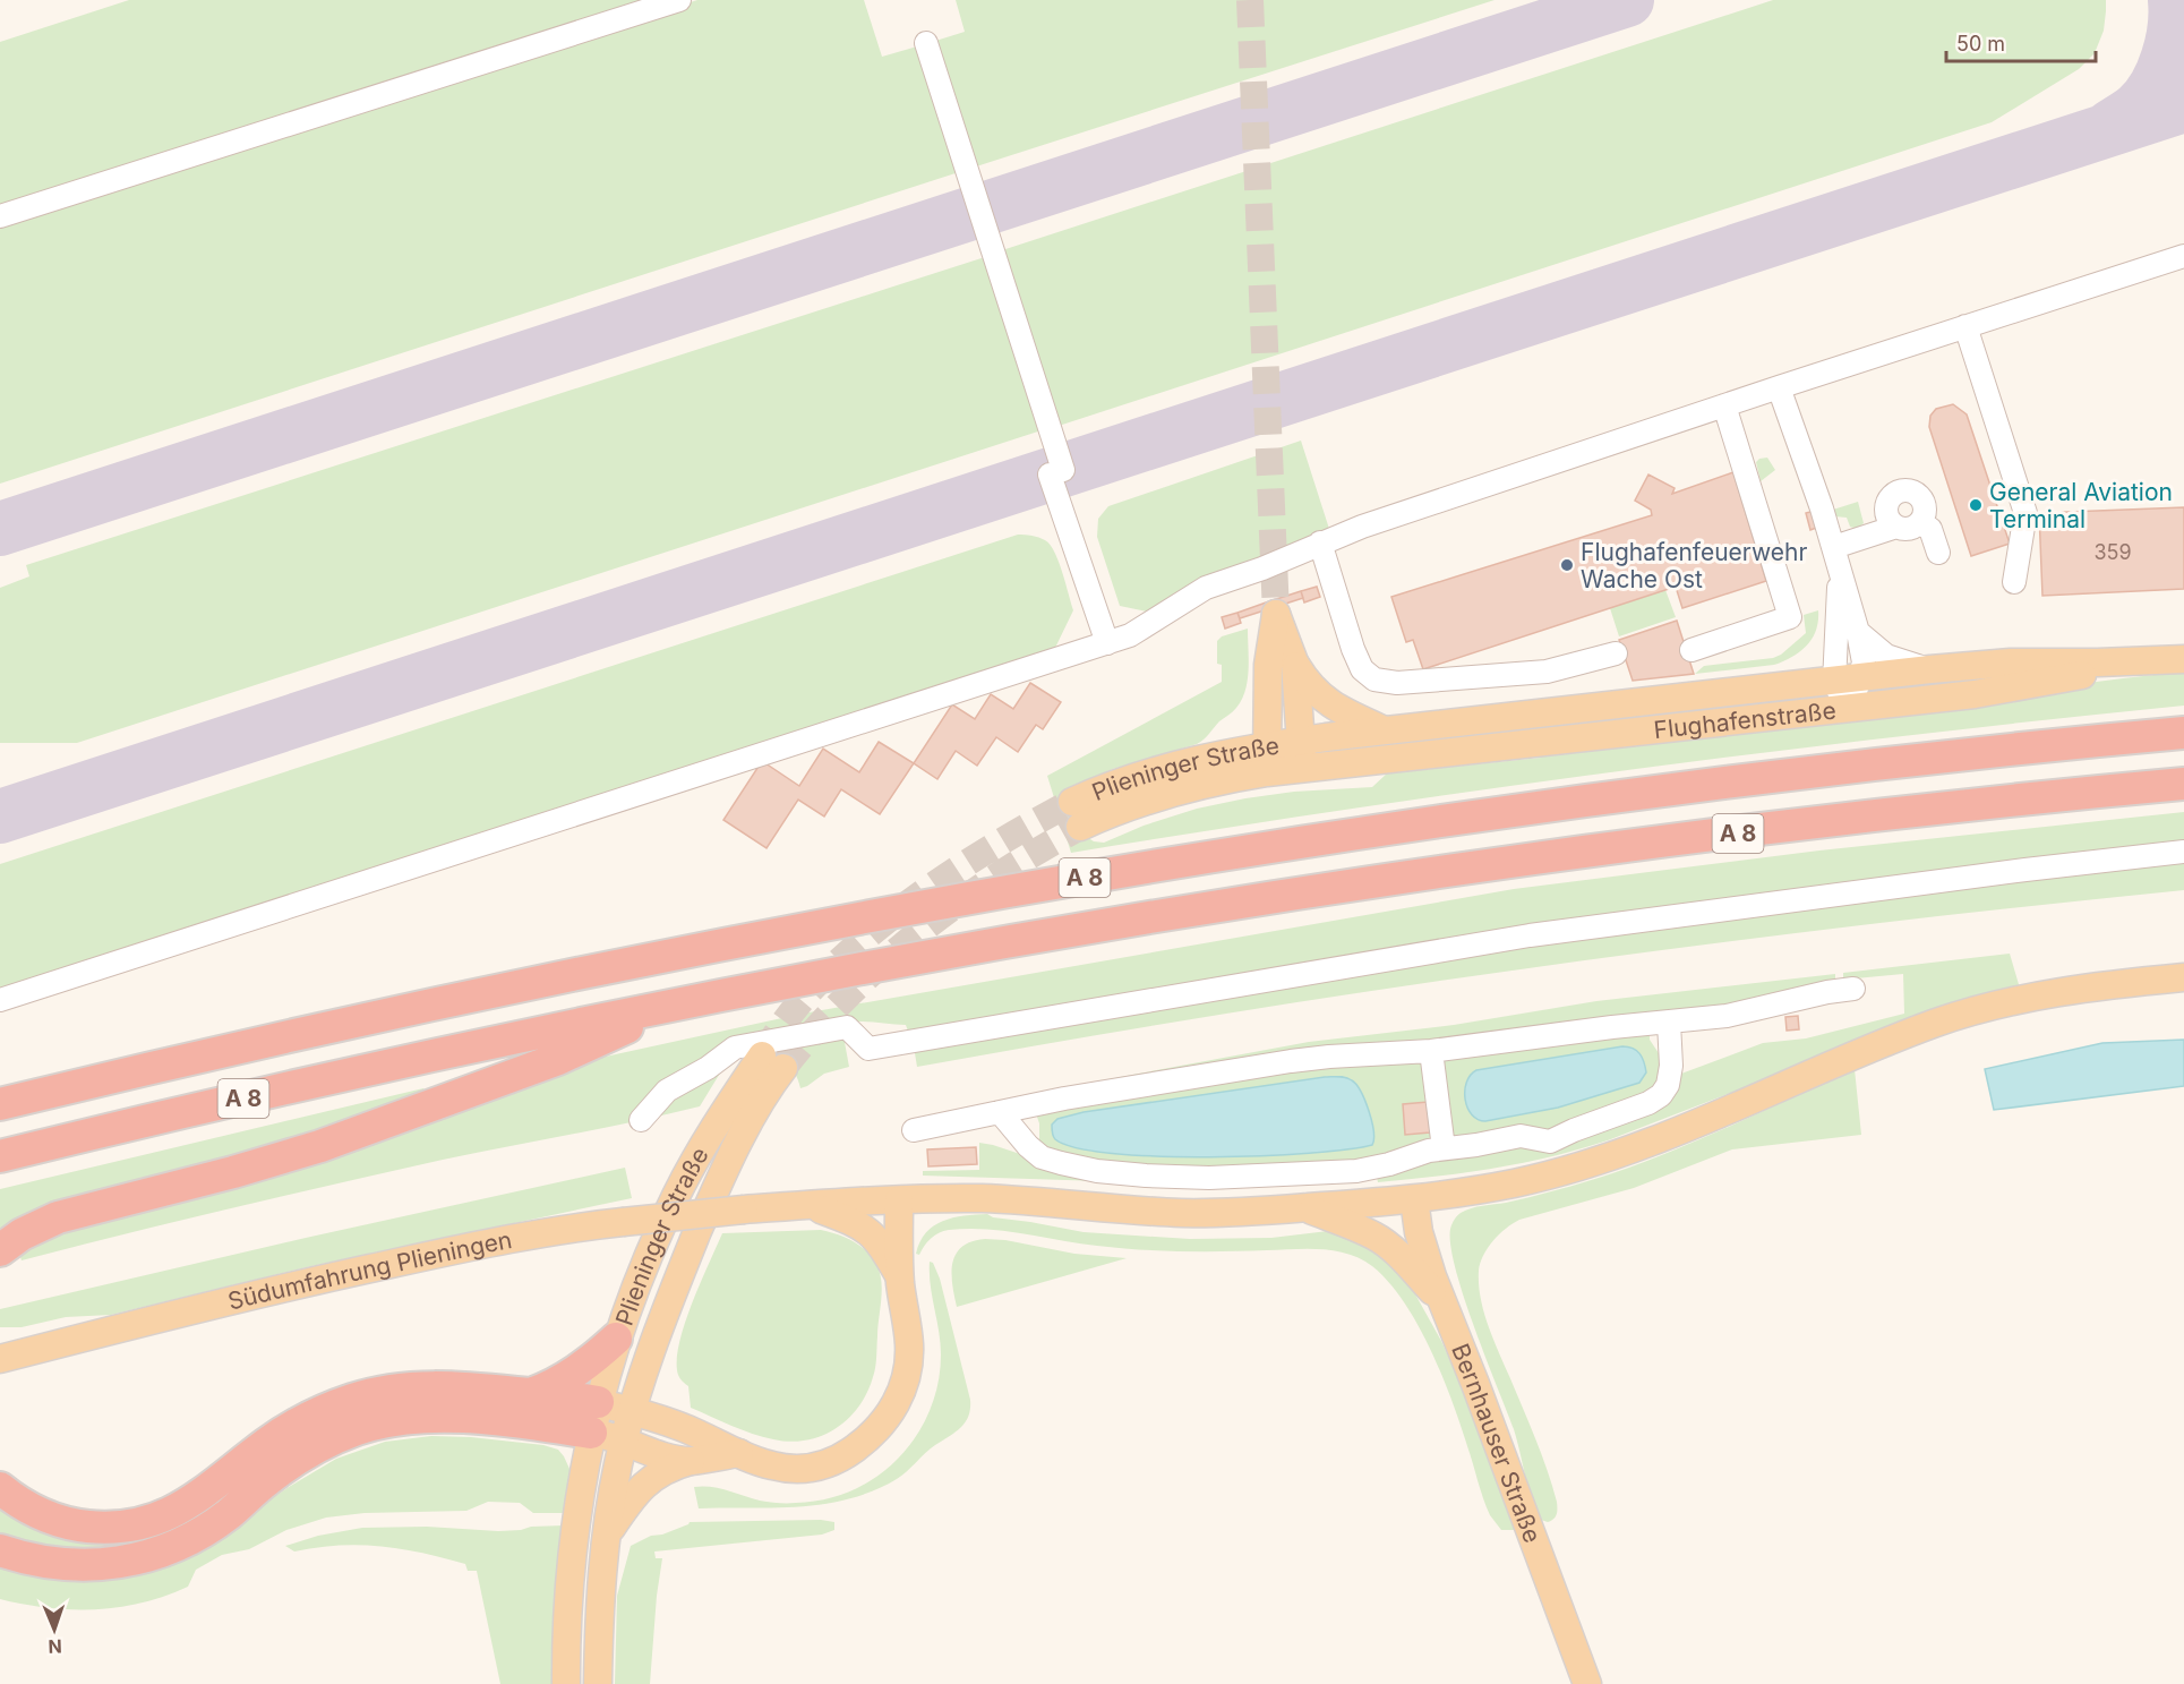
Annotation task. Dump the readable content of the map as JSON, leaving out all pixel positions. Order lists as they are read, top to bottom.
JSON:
{
  "streets": {
    "highway": ["A 8"],
    "main road": [
      "Flughafenstraße",
      "Plieninger Straße",
      "Südumfahrung Plieningen",
      "Bernhauser Straße"
    ]
  },
  "crossings": [
    ["Flughafenstraße", "Plieninger Straße"],
    ["Südumfahrung Plieningen", "Bernhauser Straße"]
  ],
  "places": ["General Aviation Terminal", "Flughafenfeuerwehr Wache Ost"],
  "house_numbers": ["359"],
  "scale_bar": "50 m",
  "north": "bottom"
}
